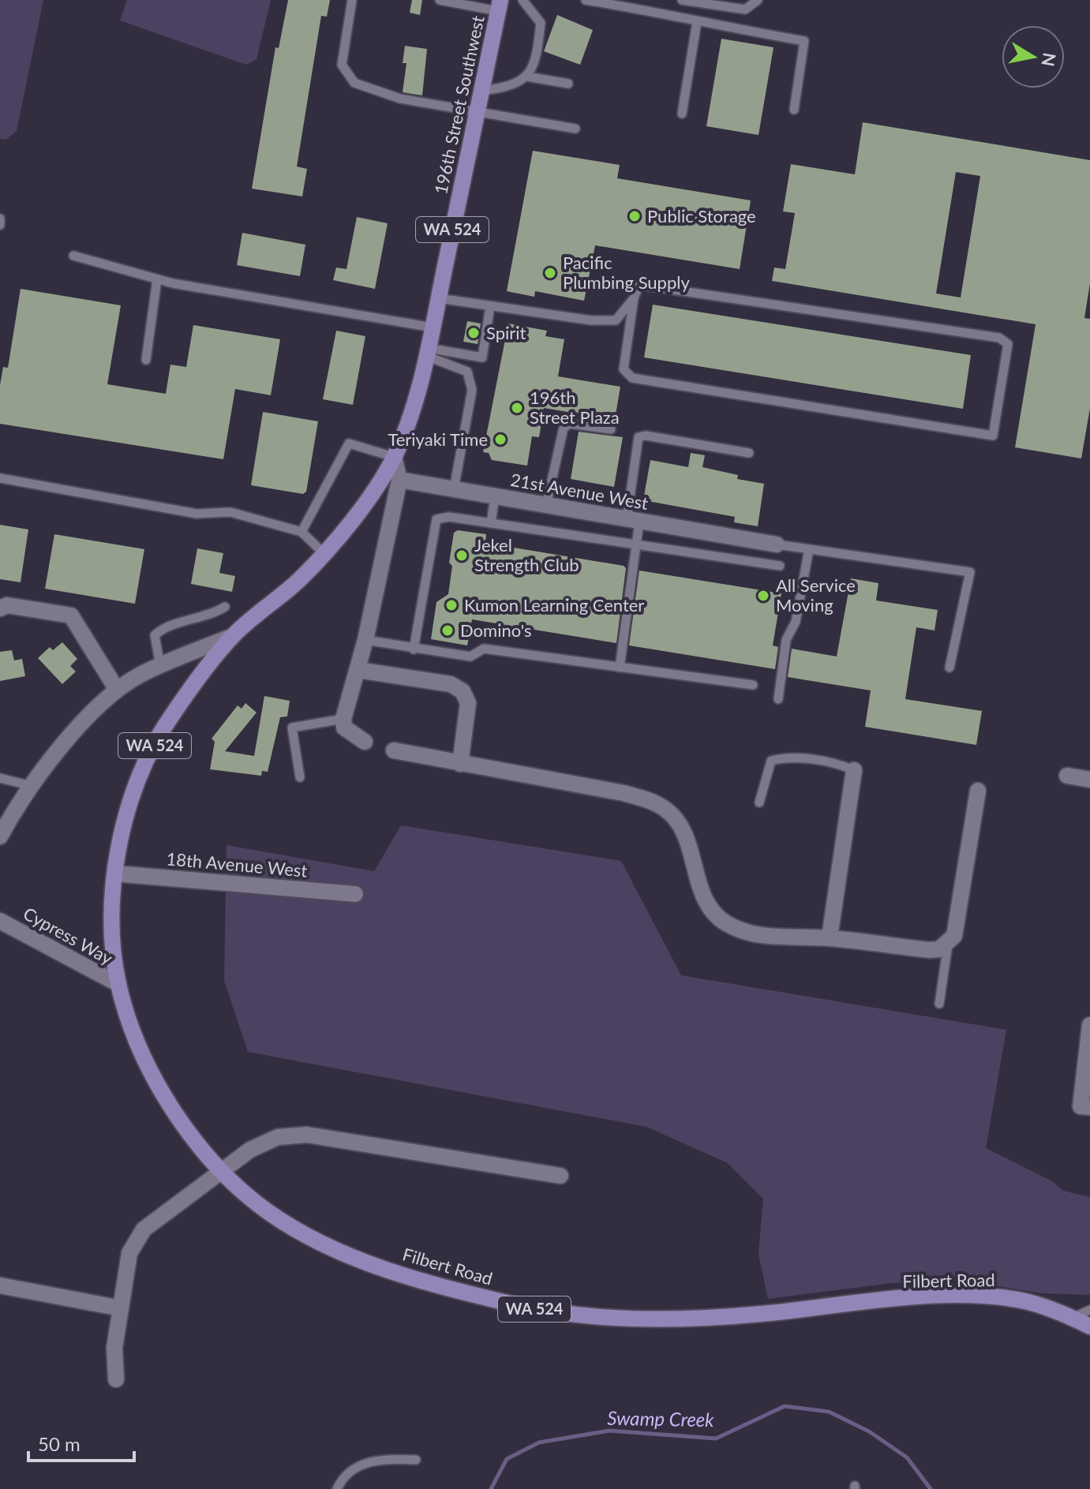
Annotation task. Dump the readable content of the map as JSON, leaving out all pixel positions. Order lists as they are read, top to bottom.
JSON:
{
  "streets": {
    "main road": ["196th Street Southwest", "WA 524", "Filbert Road"],
    "street": ["21st Avenue West", "18th Avenue West", "Cypress Way"]
  },
  "crossings": [
    ["196th Street Southwest", "18th Avenue West"],
    ["196th Street Southwest", "Cypress Way"],
    ["196th Street Southwest", "Filbert Road"],
    ["Cypress Way", "Filbert Road"]
  ],
  "water": ["Swamp Creek"],
  "places": [
    "Public Storage",
    "Pacific Plumbing Supply",
    "Spirit",
    "196th Street Plaza",
    "Teriyaki Time",
    "Jekel Strength Club",
    "All Service Moving",
    "Kumon Learning Center",
    "Domino's"
  ],
  "scale_bar": "50 m",
  "north": "right"
}
